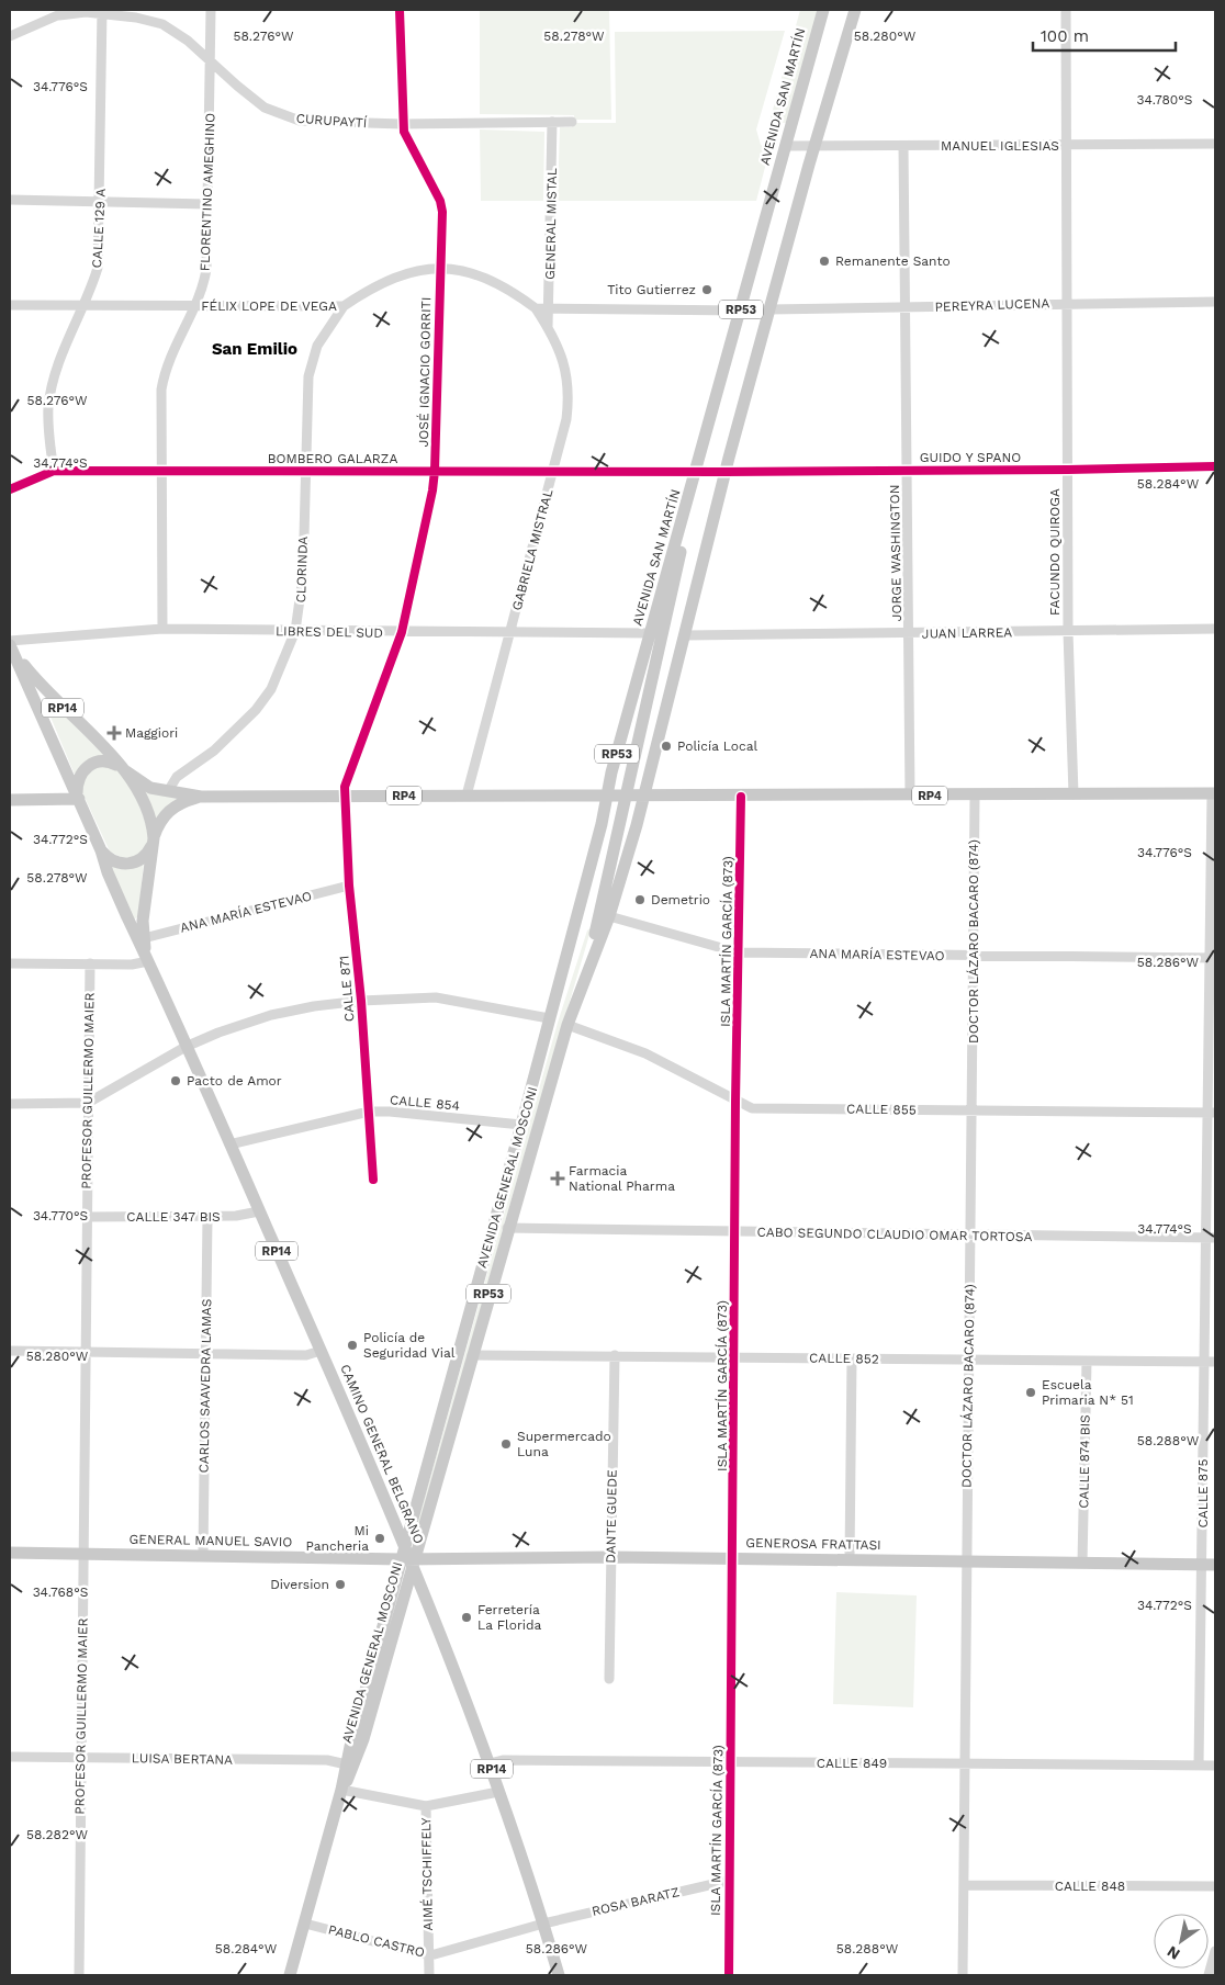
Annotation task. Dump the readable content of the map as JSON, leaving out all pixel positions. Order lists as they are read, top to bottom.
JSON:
{
  "streets": {
    "main road": [
      "AVENIDA SAN MARTÍN",
      "RP53",
      "RP14",
      "RP4",
      "AVENIDA GENERAL MOSCONI",
      "CAMINO GENERAL BELGRANO",
      "GENERAL MANUEL SAVIO",
      "GENEROSA FRATTASI"
    ],
    "street": [
      "CURUPAYTÍ",
      "MANUEL IGLESIAS",
      "FLORENTINO AMEGHINO",
      "GENERAL MISTAL",
      "CALLE 129 A",
      "PEREYRA LUCENA",
      "FÉLIX LOPE DE VEGA",
      "JOSÉ IGNACIO GORRITI",
      "GUIDO Y SPANO",
      "BOMBERO GALARZA",
      "GABRIELA MISTRAL",
      "FACUNDO QUIROGA",
      "JORGE WASHINGTON",
      "CLORINDA",
      "LIBRES DEL SUD",
      "JUAN LARREA",
      "ANA MARÍA ESTEVAO",
      "ISLA MARTÍN GARCÍA (873)",
      "DOCTOR LÁZARO BACARO (874)",
      "CALLE 871",
      "PROFESOR GUILLERMO MAIER",
      "CALLE 854",
      "CALLE 855",
      "CALLE 347 BIS",
      "CABO SEGUNDO CLAUDIO OMAR TORTOSA",
      "CALLE 852",
      "CARLOS SAAVEDRA LAMAS",
      "CALLE 874 BIS",
      "CALLE 875",
      "DANTE GUEDE",
      "LUISA BERTANA",
      "CALLE 849",
      "AIMÉ TSCHIFFELY",
      "CALLE 848",
      "ROSA BARATZ",
      "PABLO CASTRO"
    ]
  },
  "crossings": [
    ["AVENIDA SAN MARTÍN", "MANUEL IGLESIAS"],
    ["AVENIDA SAN MARTÍN", "RP53"],
    ["AVENIDA SAN MARTÍN", "BOMBERO GALARZA"],
    ["AVENIDA SAN MARTÍN", "LIBRES DEL SUD"],
    ["AVENIDA SAN MARTÍN", "RP4"],
    ["AVENIDA SAN MARTÍN", "AVENIDA GENERAL MOSCONI"],
    ["CURUPAYTÍ", "FLORENTINO AMEGHINO"],
    ["CURUPAYTÍ", "GENERAL MISTAL"],
    ["CURUPAYTÍ", "CALLE 129 A"],
    ["CURUPAYTÍ", "JOSÉ IGNACIO GORRITI"],
    ["MANUEL IGLESIAS", "RP53"],
    ["MANUEL IGLESIAS", "FACUNDO QUIROGA"],
    ["MANUEL IGLESIAS", "JORGE WASHINGTON"],
    ["FLORENTINO AMEGHINO", "FÉLIX LOPE DE VEGA"],
    ["FLORENTINO AMEGHINO", "BOMBERO GALARZA"],
    ["FLORENTINO AMEGHINO", "LIBRES DEL SUD"],
    ["GENERAL MISTAL", "GABRIELA MISTRAL"],
    ["CALLE 129 A", "FÉLIX LOPE DE VEGA"],
    ["CALLE 129 A", "BOMBERO GALARZA"],
    ["PEREYRA LUCENA", "RP53"],
    ["PEREYRA LUCENA", "FACUNDO QUIROGA"],
    ["PEREYRA LUCENA", "JORGE WASHINGTON"],
    ["FÉLIX LOPE DE VEGA", "JOSÉ IGNACIO GORRITI"],
    ["FÉLIX LOPE DE VEGA", "GABRIELA MISTRAL"],
    ["FÉLIX LOPE DE VEGA", "CLORINDA"],
    ["RP53", "GUIDO Y SPANO"],
    ["RP53", "BOMBERO GALARZA"],
    ["RP53", "JUAN LARREA"],
    ["RP53", "RP4"],
    ["RP53", "CALLE 855"],
    ["RP53", "AVENIDA GENERAL MOSCONI"],
    ["JOSÉ IGNACIO GORRITI", "BOMBERO GALARZA"],
    ["JOSÉ IGNACIO GORRITI", "LIBRES DEL SUD"],
    ["JOSÉ IGNACIO GORRITI", "RP4"],
    ["JOSÉ IGNACIO GORRITI", "CALLE 871"],
    ["GUIDO Y SPANO", "BOMBERO GALARZA"],
    ["GUIDO Y SPANO", "FACUNDO QUIROGA"],
    ["GUIDO Y SPANO", "JORGE WASHINGTON"],
    ["BOMBERO GALARZA", "GABRIELA MISTRAL"],
    ["BOMBERO GALARZA", "CLORINDA"],
    ["GABRIELA MISTRAL", "LIBRES DEL SUD"],
    ["GABRIELA MISTRAL", "RP4"],
    ["FACUNDO QUIROGA", "JUAN LARREA"],
    ["FACUNDO QUIROGA", "RP4"],
    ["JORGE WASHINGTON", "JUAN LARREA"],
    ["JORGE WASHINGTON", "RP4"],
    ["CLORINDA", "LIBRES DEL SUD"],
    ["CLORINDA", "RP4"],
    ["LIBRES DEL SUD", "CAMINO GENERAL BELGRANO"],
    ["RP4", "ISLA MARTÍN GARCÍA (873)"],
    ["RP4", "DOCTOR LÁZARO BACARO (874)"],
    ["RP4", "CALLE 871"],
    ["RP4", "AVENIDA GENERAL MOSCONI"],
    ["RP4", "CAMINO GENERAL BELGRANO"],
    ["RP4", "CALLE 875"],
    ["ANA MARÍA ESTEVAO", "ISLA MARTÍN GARCÍA (873)"],
    ["ANA MARÍA ESTEVAO", "DOCTOR LÁZARO BACARO (874)"],
    ["ANA MARÍA ESTEVAO", "CALLE 871"],
    ["ANA MARÍA ESTEVAO", "AVENIDA GENERAL MOSCONI"],
    ["ANA MARÍA ESTEVAO", "CAMINO GENERAL BELGRANO"],
    ["ANA MARÍA ESTEVAO", "CALLE 875"],
    ["ISLA MARTÍN GARCÍA (873)", "CALLE 855"],
    ["ISLA MARTÍN GARCÍA (873)", "CABO SEGUNDO CLAUDIO OMAR TORTOSA"],
    ["ISLA MARTÍN GARCÍA (873)", "CALLE 852"],
    ["ISLA MARTÍN GARCÍA (873)", "GENEROSA FRATTASI"],
    ["ISLA MARTÍN GARCÍA (873)", "CALLE 849"],
    ["ISLA MARTÍN GARCÍA (873)", "ROSA BARATZ"],
    ["DOCTOR LÁZARO BACARO (874)", "CALLE 855"],
    ["DOCTOR LÁZARO BACARO (874)", "CABO SEGUNDO CLAUDIO OMAR TORTOSA"],
    ["DOCTOR LÁZARO BACARO (874)", "CALLE 852"],
    ["DOCTOR LÁZARO BACARO (874)", "GENEROSA FRATTASI"],
    ["DOCTOR LÁZARO BACARO (874)", "CALLE 849"],
    ["DOCTOR LÁZARO BACARO (874)", "CALLE 848"],
    ["CALLE 871", "CALLE 854"],
    ["PROFESOR GUILLERMO MAIER", "CALLE 347 BIS"],
    ["PROFESOR GUILLERMO MAIER", "GENERAL MANUEL SAVIO"],
    ["PROFESOR GUILLERMO MAIER", "LUISA BERTANA"],
    ["CALLE 854", "AVENIDA GENERAL MOSCONI"],
    ["CALLE 854", "CAMINO GENERAL BELGRANO"],
    ["CALLE 855", "AVENIDA GENERAL MOSCONI"],
    ["CALLE 855", "CALLE 875"],
    ["AVENIDA GENERAL MOSCONI", "CABO SEGUNDO CLAUDIO OMAR TORTOSA"],
    ["AVENIDA GENERAL MOSCONI", "CALLE 852"],
    ["AVENIDA GENERAL MOSCONI", "CAMINO GENERAL BELGRANO"],
    ["AVENIDA GENERAL MOSCONI", "GENERAL MANUEL SAVIO"],
    ["AVENIDA GENERAL MOSCONI", "GENEROSA FRATTASI"],
    ["AVENIDA GENERAL MOSCONI", "LUISA BERTANA"],
    ["AVENIDA GENERAL MOSCONI", "PABLO CASTRO"],
    ["CALLE 347 BIS", "CARLOS SAAVEDRA LAMAS"],
    ["CALLE 347 BIS", "CAMINO GENERAL BELGRANO"],
    ["CABO SEGUNDO CLAUDIO OMAR TORTOSA", "CALLE 875"],
    ["CALLE 852", "CALLE 874 BIS"],
    ["CALLE 852", "CALLE 875"],
    ["CALLE 852", "DANTE GUEDE"],
    ["CARLOS SAAVEDRA LAMAS", "GENERAL MANUEL SAVIO"],
    ["CAMINO GENERAL BELGRANO", "GENERAL MANUEL SAVIO"],
    ["CAMINO GENERAL BELGRANO", "GENEROSA FRATTASI"],
    ["CAMINO GENERAL BELGRANO", "CALLE 849"],
    ["CAMINO GENERAL BELGRANO", "ROSA BARATZ"],
    ["CAMINO GENERAL BELGRANO", "PABLO CASTRO"],
    ["CALLE 874 BIS", "GENEROSA FRATTASI"],
    ["CALLE 875", "GENEROSA FRATTASI"],
    ["CALLE 875", "CALLE 849"],
    ["DANTE GUEDE", "GENEROSA FRATTASI"],
    ["GENERAL MANUEL SAVIO", "GENEROSA FRATTASI"],
    ["AIMÉ TSCHIFFELY", "PABLO CASTRO"],
    ["ROSA BARATZ", "PABLO CASTRO"]
  ],
  "districts": ["San Emilio"],
  "places": {
    "other": [
      "Remanente Santo",
      "Tito Gutierrez",
      "Policía Local",
      "Demetrio",
      "Pacto de Amor",
      "Policía de Seguridad Vial",
      "Escuela Primaria N* 51",
      "Supermercado Luna",
      "Mi Pancheria",
      "Diversion",
      "Ferretería La Florida"
    ],
    "health": ["Maggiori", "Farmacia National Pharma"]
  },
  "scale_bar": "100 m",
  "north": "bottom left",
  "coordinates": [
    "58.280°W",
    "58.276°W",
    "58.278°W",
    "34.776°S",
    "34.780°S",
    "34.774°S",
    "58.284°W",
    "34.772°S",
    "58.286°W",
    "34.770°S",
    "58.288°W",
    "34.768°S",
    "58.282°W"
  ]
}
